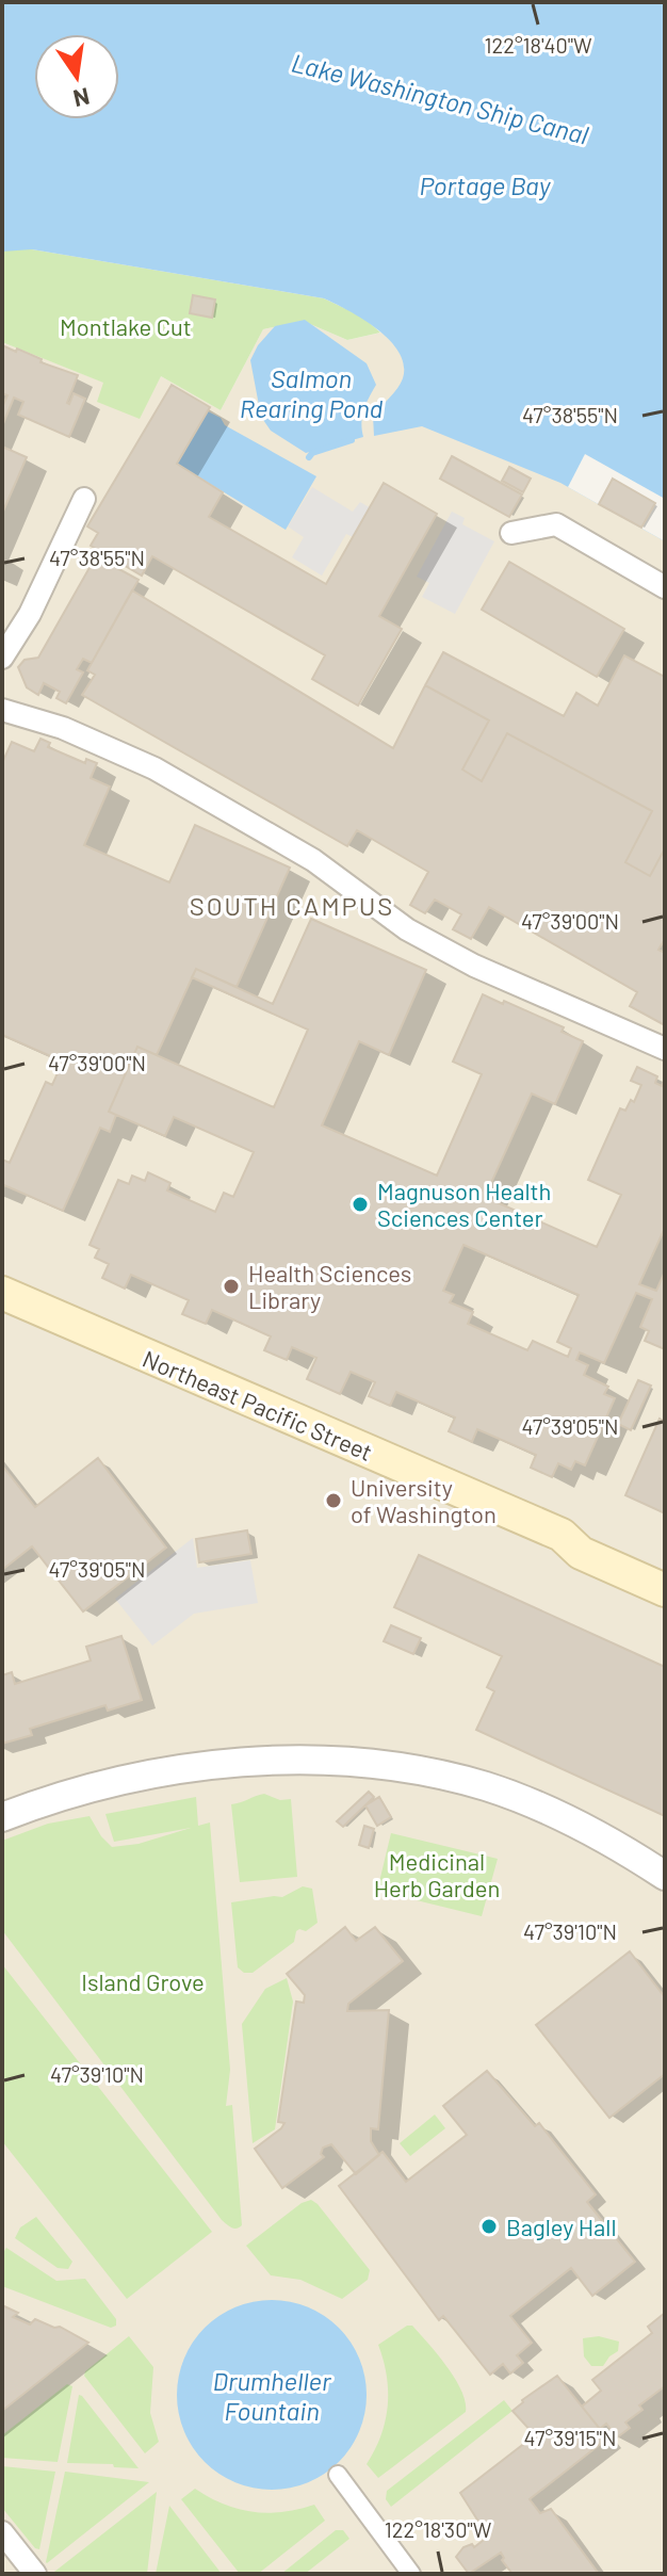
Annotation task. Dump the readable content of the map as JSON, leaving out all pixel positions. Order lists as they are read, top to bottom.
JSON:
{
  "streets": {
    "main road": ["Northeast Pacific Street"]
  },
  "districts": ["SOUTH CAMPUS"],
  "water": [
    "Lake Washington Ship Canal",
    "Portage Bay",
    "Salmon Rearing Pond",
    "Drumheller Fountain"
  ],
  "parks": ["Montlake Cut", "Medicinal Herb Garden", "Island Grove"],
  "places": [
    "Magnuson Health Sciences Center",
    "Health Sciences Library",
    "University of Washington",
    "Bagley Hall"
  ],
  "north": "bottom",
  "coordinates": [
    "122°18'40\"W",
    "47°38'55\"N",
    "47°39'00\"N",
    "47°39'05\"N",
    "47°39'10\"N",
    "47°39'15\"N",
    "122°18'30\"W"
  ]
}
